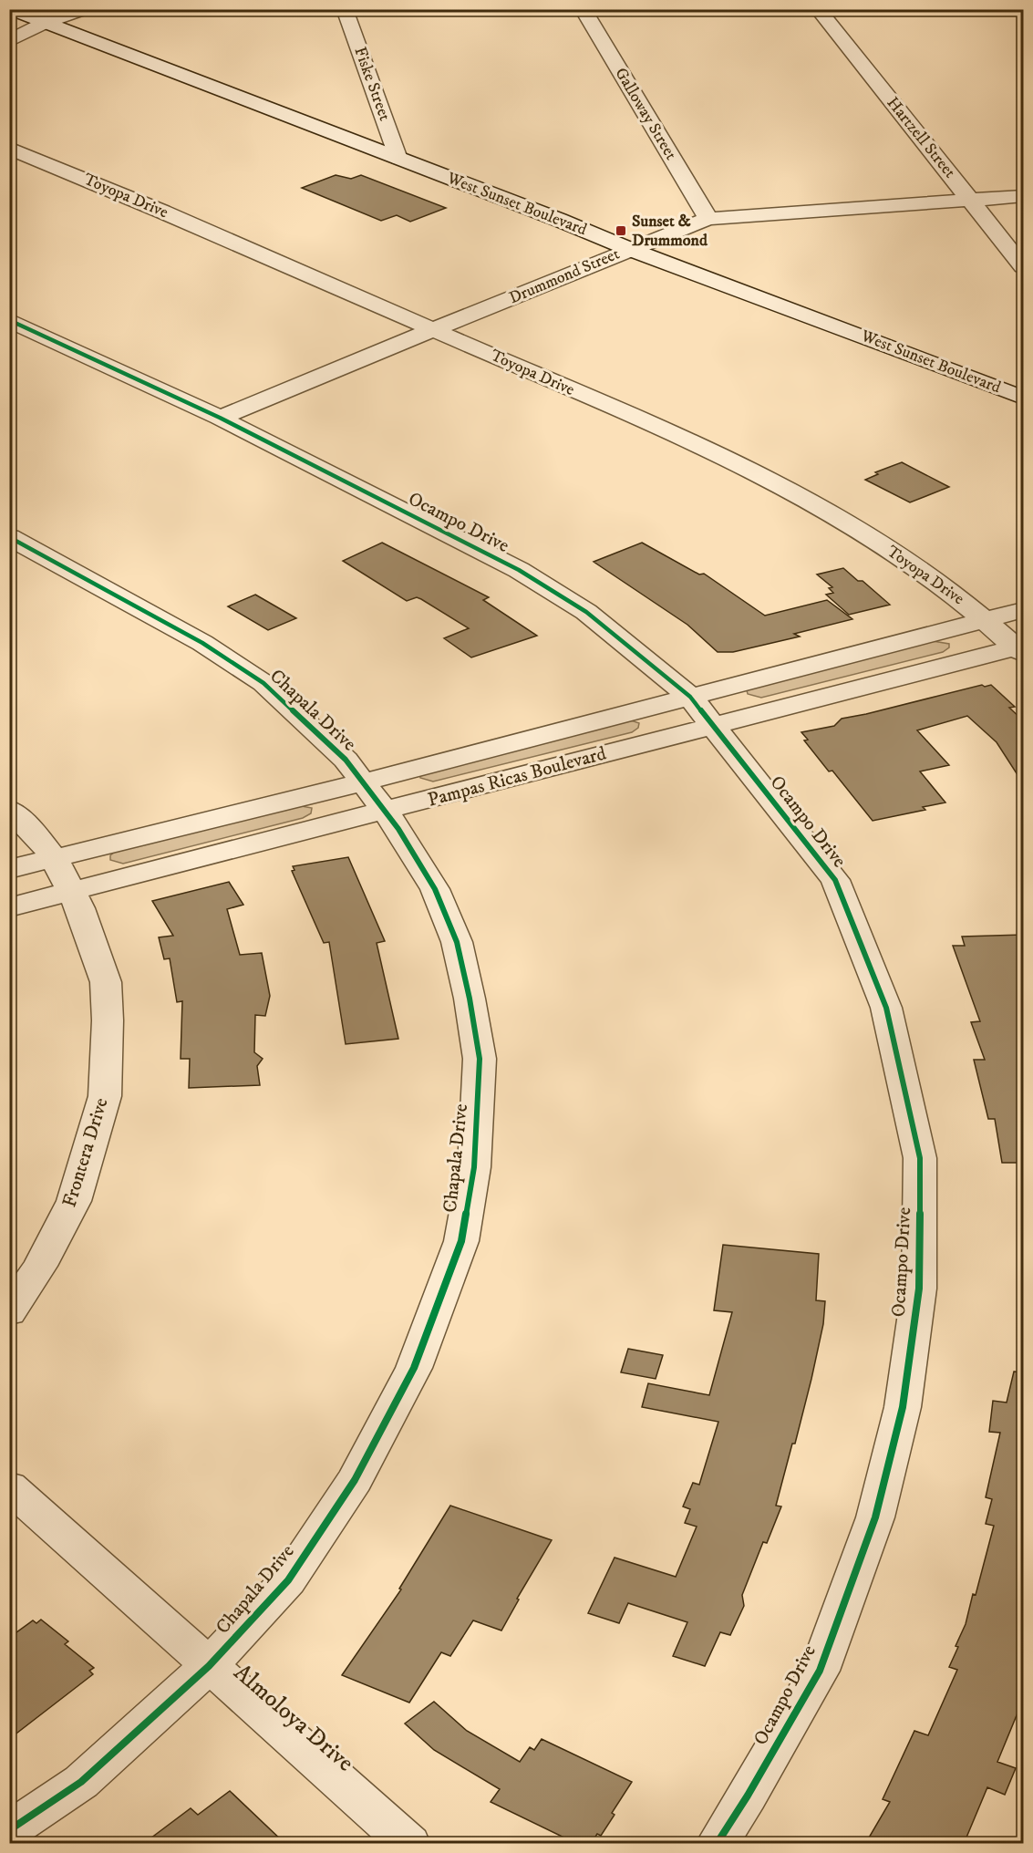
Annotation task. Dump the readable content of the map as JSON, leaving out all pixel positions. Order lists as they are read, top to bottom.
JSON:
{
  "streets": {
    "street": [
      "Fiske Street",
      "Galloway Street",
      "Hartzell Street",
      "Toyopa Drive",
      "West Sunset Boulevard",
      "Drummond Street",
      "Ocampo Drive",
      "Chapala Drive",
      "Pampas Ricas Boulevard",
      "Frontera Drive",
      "Almoloya Drive"
    ]
  },
  "crossings": [
    ["Fiske Street", "West Sunset Boulevard"],
    ["Galloway Street", "Drummond Street"],
    ["Hartzell Street", "Drummond Street"],
    ["Toyopa Drive", "Drummond Street"],
    ["Toyopa Drive", "Pampas Ricas Boulevard"],
    ["West Sunset Boulevard", "Drummond Street"],
    ["Drummond Street", "Ocampo Drive"],
    ["Ocampo Drive", "Pampas Ricas Boulevard"],
    ["Chapala Drive", "Pampas Ricas Boulevard"],
    ["Chapala Drive", "Almoloya Drive"],
    ["Pampas Ricas Boulevard", "Frontera Drive"]
  ],
  "places": {
    "transit": ["Sunset & Drummond"]
  }
}
